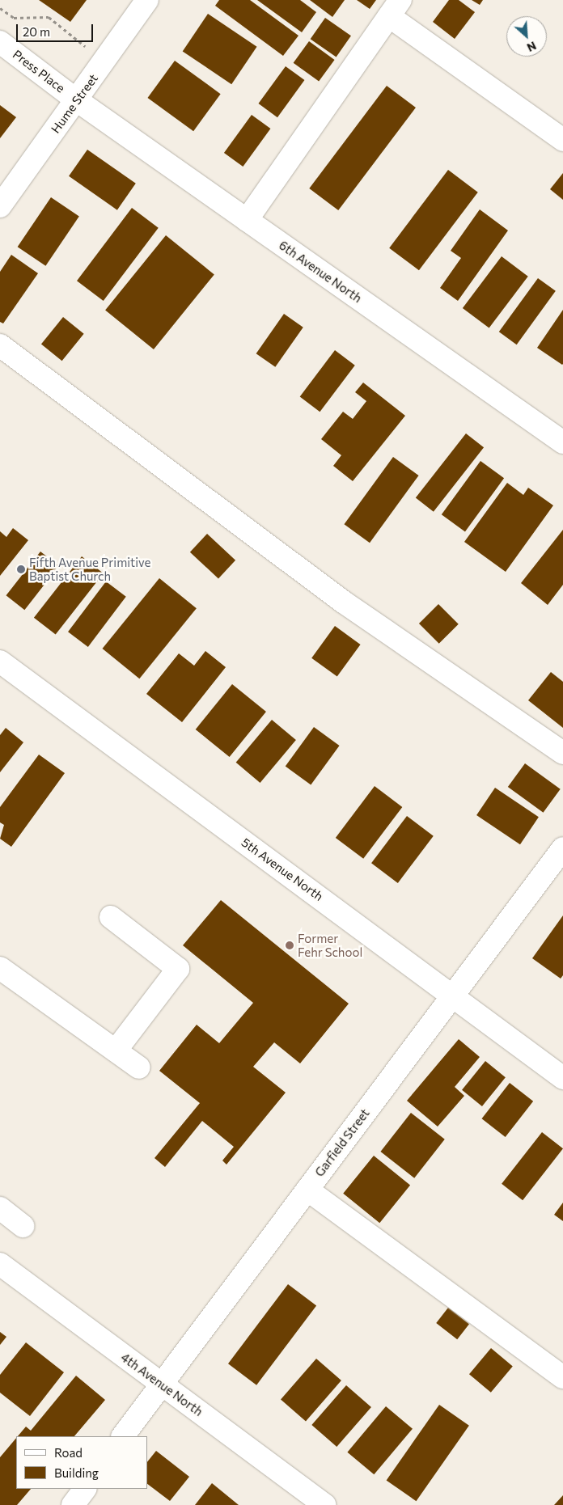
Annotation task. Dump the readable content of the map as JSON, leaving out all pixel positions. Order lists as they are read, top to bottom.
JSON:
{
  "streets": {
    "street": [
      "Press Place",
      "Hume Street",
      "6th Avenue North",
      "5th Avenue North",
      "Garfield Street",
      "4th Avenue North"
    ]
  },
  "crossings": [
    ["Press Place", "Hume Street"],
    ["Press Place", "6th Avenue North"],
    ["Hume Street", "6th Avenue North"],
    ["5th Avenue North", "Garfield Street"],
    ["Garfield Street", "4th Avenue North"]
  ],
  "places": ["Fifth Avenue Primitive Baptist Church", "Former Fehr School"],
  "legend": ["Road", "Building"],
  "scale_bar": "20 m",
  "north": "bottom right"
}
